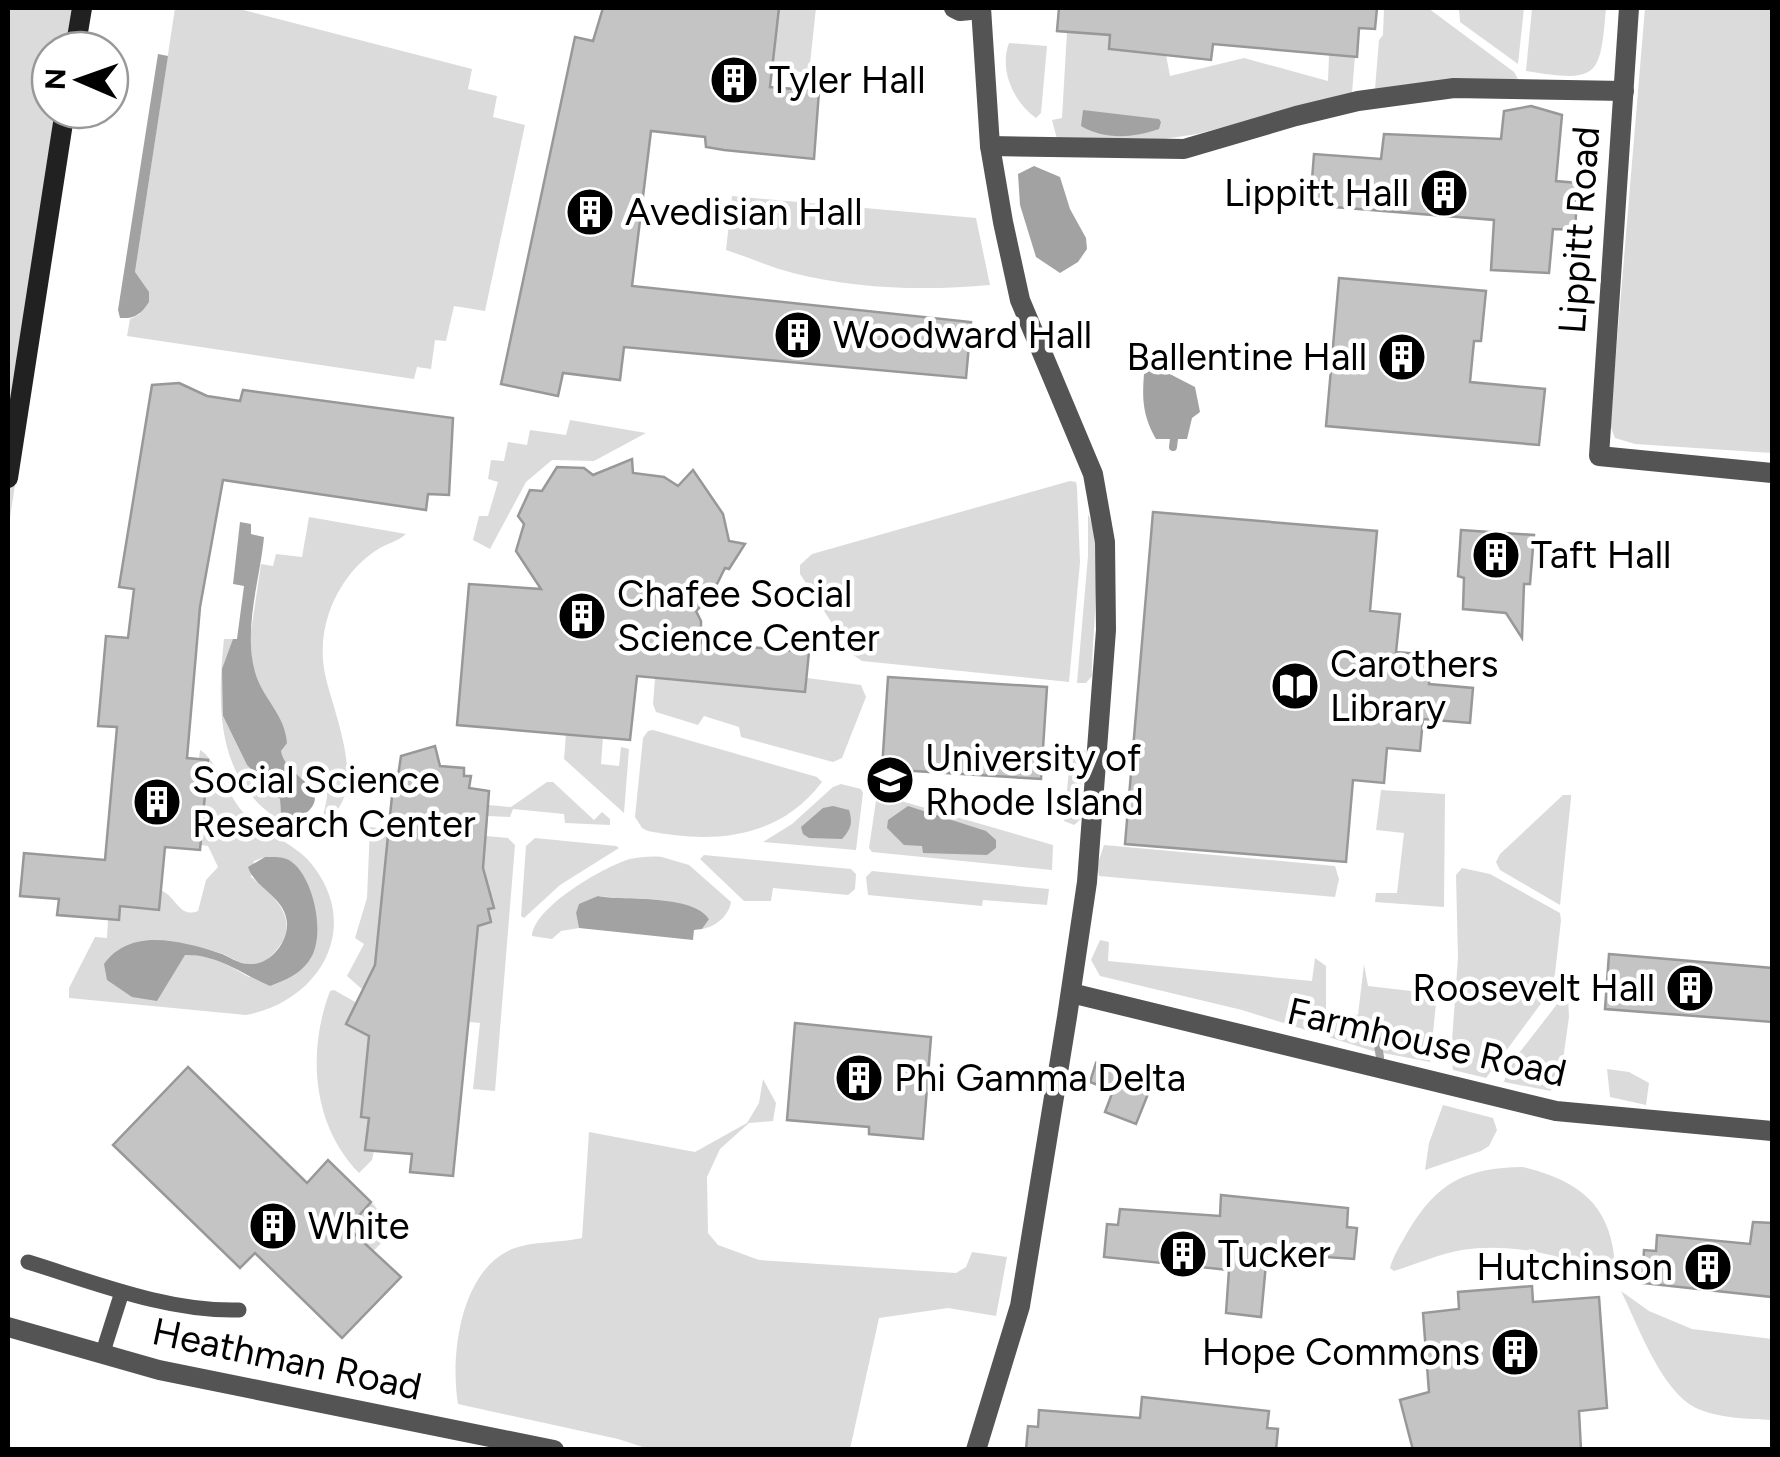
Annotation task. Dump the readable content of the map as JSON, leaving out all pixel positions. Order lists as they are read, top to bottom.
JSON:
{
  "streets": {
    "street": ["Lippitt Road", "Farmhouse Road", "Heathman Road"]
  },
  "places": {
    "building": [
      "Tyler Hall",
      "Lippitt Hall",
      "Avedisian Hall",
      "Woodward Hall",
      "Ballentine Hall",
      "Taft Hall",
      "Chafee Social Science Center",
      "Social Science Research Center",
      "Roosevelt Hall",
      "Phi Gamma Delta",
      "White",
      "Tucker",
      "Hutchinson",
      "Hope Commons"
    ],
    "library": ["Carothers Library"],
    "school or university": ["University of Rhode Island"]
  },
  "north": "left"
}
